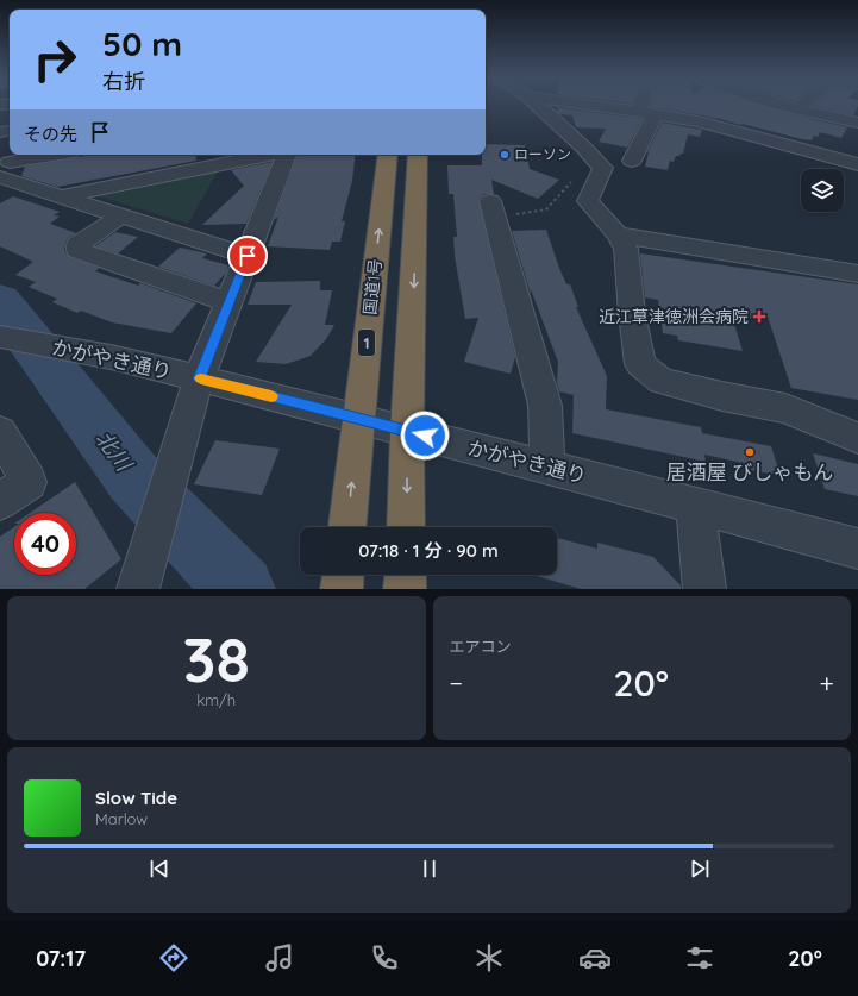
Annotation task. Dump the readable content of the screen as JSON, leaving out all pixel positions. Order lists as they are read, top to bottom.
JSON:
{
  "streets": {
    "highway": ["国道1号", "1"],
    "street": ["かがやき通り"]
  },
  "crossings": [
    ["国道1号", "かがやき通り"]
  ],
  "water": ["北川"],
  "places": {
    "other": ["ローソン", "居酒屋 びしゃもん"],
    "health": ["近江草津徳洲会病院"]
  },
  "page": {
    "turn": ["50 m", "右折"],
    "then": "その先",
    "limit": "40",
    "trip": "07:18 · 1 分 · 90 m",
    "tile": [
      ["38", "km/h"],
      "エアコン"
    ],
    "heat": ["−", "20°", "+"],
    "song": ["Slow Tide", "Marlow"],
    "tabs": ["07:17", "20°"]
  }
}
